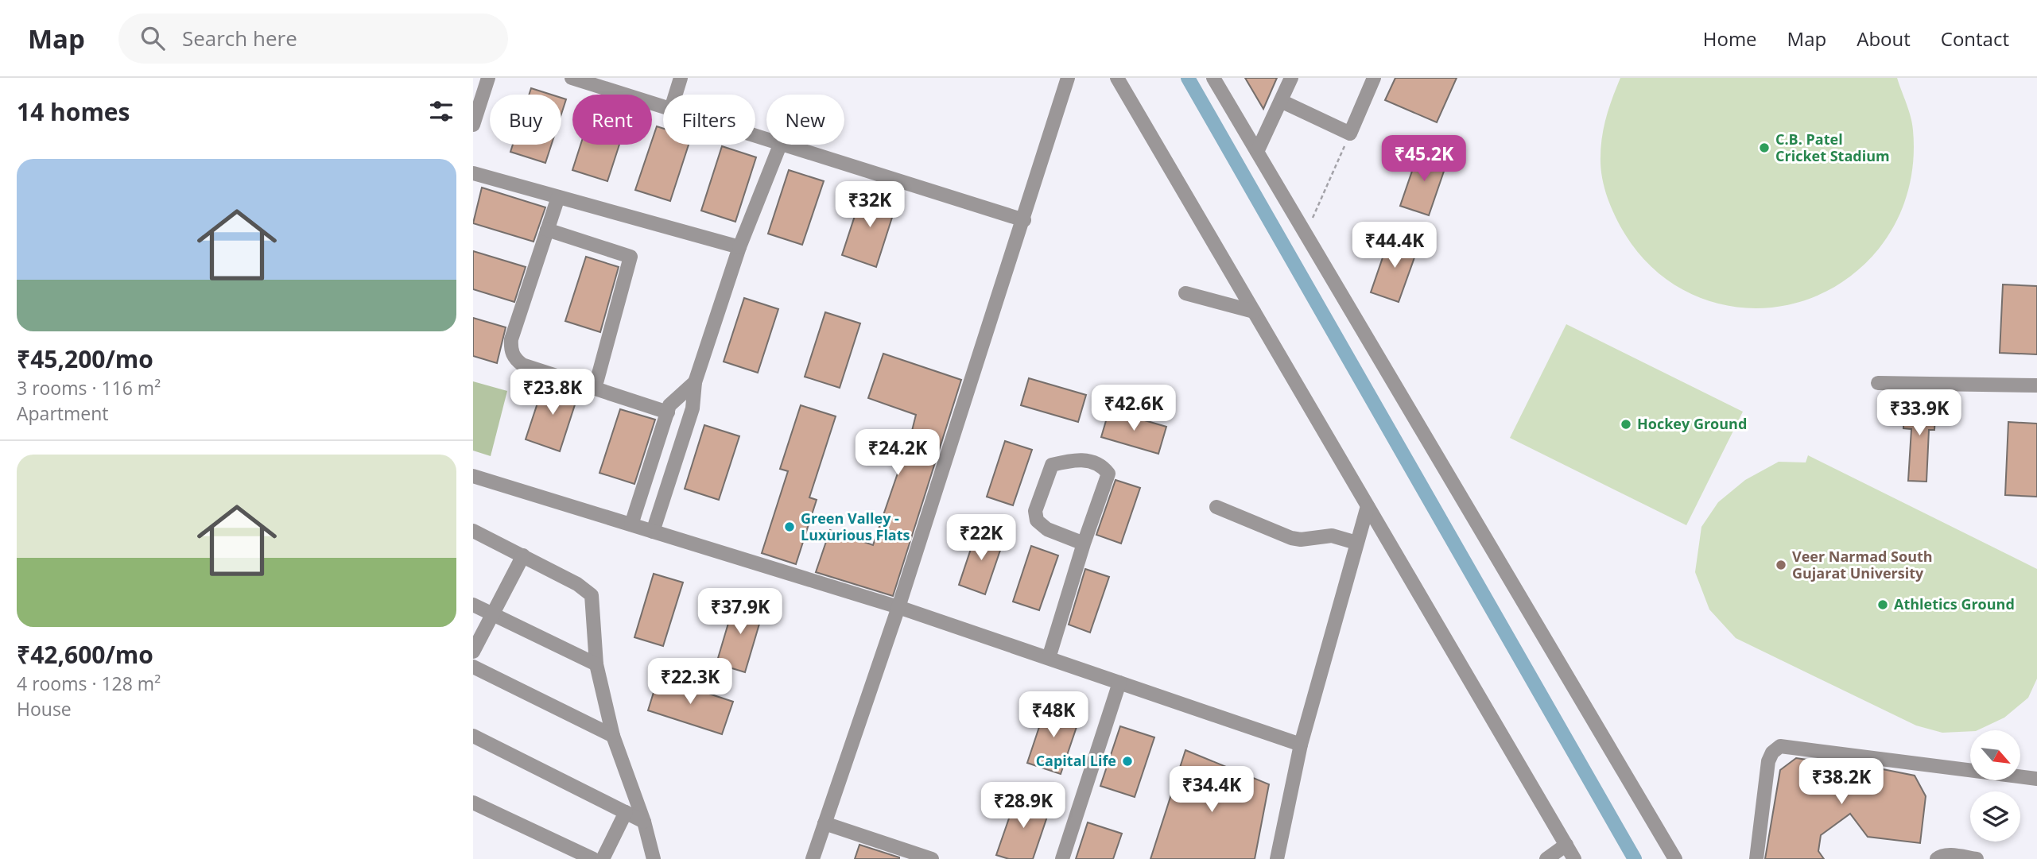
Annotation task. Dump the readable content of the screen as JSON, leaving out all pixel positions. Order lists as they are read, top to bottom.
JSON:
{
  "places": [
    "C.B. Patel Cricket Stadium",
    "Hockey Ground",
    "Green Valley - Luxurious Flats",
    "Veer Narmad South Gujarat University",
    "Athletics Ground",
    "Capital Life"
  ],
  "north": "bottom right",
  "page": {
    "header": "Map",
    "search": "Search here",
    "nav": [
      "Home",
      "Map",
      "About",
      "Contact"
    ],
    "heading": "14 homes",
    "chip": [
      "Buy",
      "Rent",
      "Filters",
      "New"
    ],
    "price": [
      "₹45.2K",
      "₹32K",
      "₹44.4K",
      "₹23.8K",
      "₹42.6K",
      "₹33.9K",
      "₹24.2K",
      "₹22K",
      "₹37.9K",
      "₹22.3K",
      "₹48K",
      "₹38.2K",
      "₹34.4K",
      "₹28.9K"
    ],
    "list": [
      {
        "name": "₹45,200/mo",
        "note": "3 rooms · 116 m² · Apartment"
      },
      {
        "name": "₹42,600/mo",
        "note": "4 rooms · 128 m² · House"
      }
    ]
  }
}
